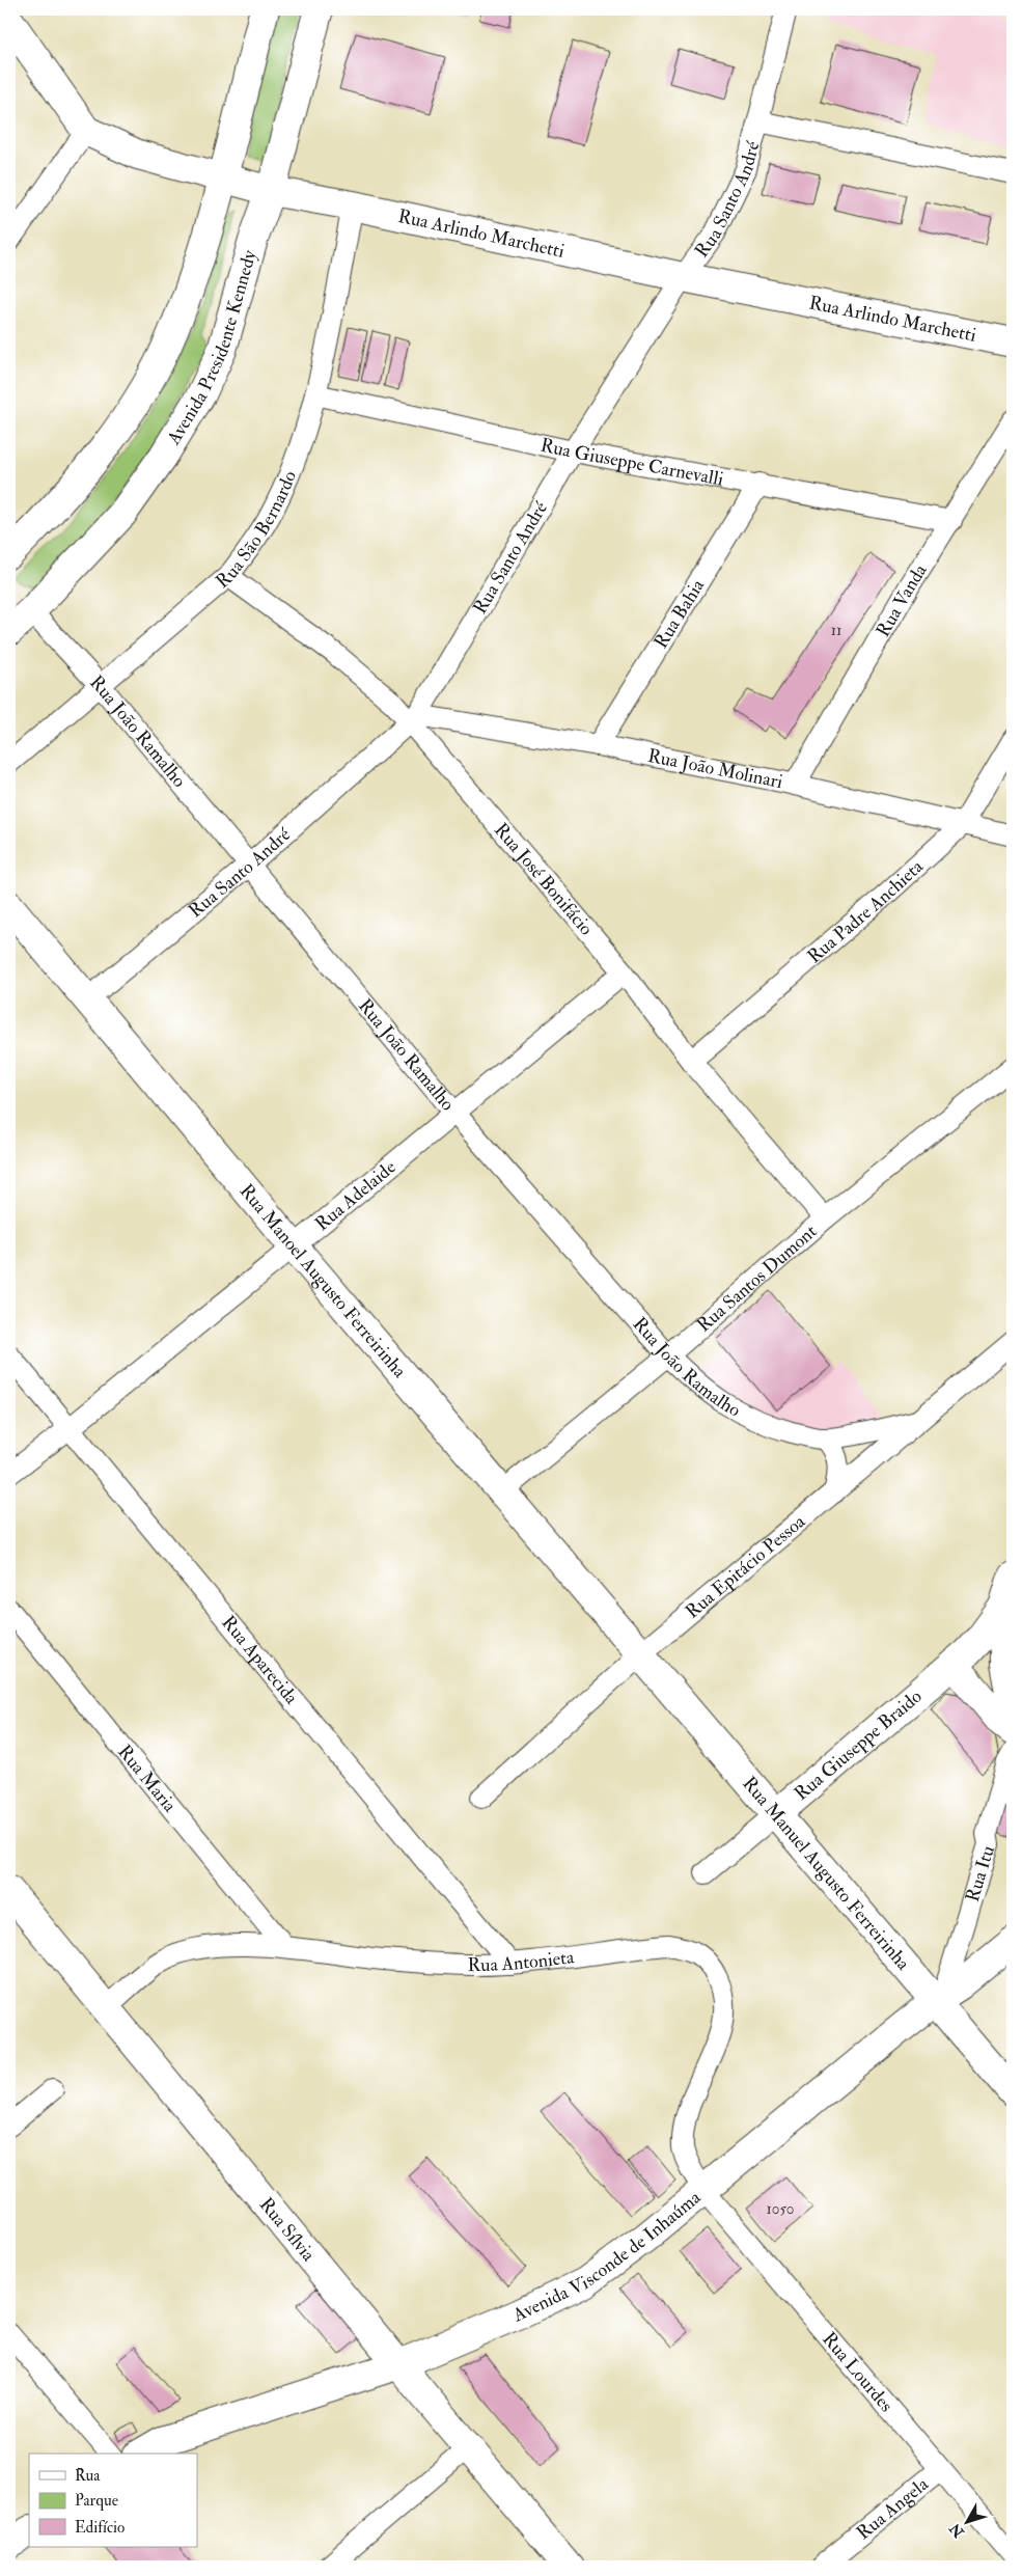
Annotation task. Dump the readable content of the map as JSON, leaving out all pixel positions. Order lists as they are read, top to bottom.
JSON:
{
  "streets": {
    "main road": [
      "Rua Arlindo Marchetti",
      "Avenida Presidente Kennedy",
      "Rua Manoel Augusto Ferreirinha",
      "Rua Giuseppe Braido",
      "Rua Manuel Augusto Ferreirinha",
      "Rua Sílvia",
      "Avenida Visconde de Inhaúma"
    ],
    "street": [
      "Rua Santo André",
      "Rua Giuseppe Carnevalli",
      "Rua São Bernardo",
      "Rua Vanda",
      "Rua Bahia",
      "Rua João Ramalho",
      "Rua João Molinari",
      "Rua José Bonifácio",
      "Rua Padre Anchieta",
      "Rua Adelaide",
      "Rua Santos Dumont",
      "Rua Epitácio Pessoa",
      "Rua Aparecida",
      "Rua Maria",
      "Rua Itu",
      "Rua Antonieta",
      "Rua Lourdes",
      "Rua Angela"
    ]
  },
  "crossings": [
    ["Rua Santo André", "Rua Arlindo Marchetti"],
    ["Rua Santo André", "Rua Giuseppe Carnevalli"],
    ["Rua Santo André", "Rua João Ramalho"],
    ["Rua Santo André", "Rua João Molinari"],
    ["Rua Santo André", "Rua José Bonifácio"],
    ["Rua Santo André", "Rua Manoel Augusto Ferreirinha"],
    ["Rua Arlindo Marchetti", "Avenida Presidente Kennedy"],
    ["Rua Arlindo Marchetti", "Rua São Bernardo"],
    ["Avenida Presidente Kennedy", "Rua João Ramalho"],
    ["Rua Giuseppe Carnevalli", "Rua São Bernardo"],
    ["Rua Giuseppe Carnevalli", "Rua Vanda"],
    ["Rua Giuseppe Carnevalli", "Rua Bahia"],
    ["Rua São Bernardo", "Rua João Ramalho"],
    ["Rua São Bernardo", "Rua José Bonifácio"],
    ["Rua Vanda", "Rua João Molinari"],
    ["Rua Bahia", "Rua João Molinari"],
    ["Rua João Ramalho", "Rua Adelaide"],
    ["Rua João Ramalho", "Rua Santos Dumont"],
    ["Rua João Ramalho", "Rua Epitácio Pessoa"],
    ["Rua João Molinari", "Rua José Bonifácio"],
    ["Rua João Molinari", "Rua Padre Anchieta"],
    ["Rua José Bonifácio", "Rua Padre Anchieta"],
    ["Rua José Bonifácio", "Rua Adelaide"],
    ["Rua José Bonifácio", "Rua Santos Dumont"],
    ["Rua Adelaide", "Rua Manoel Augusto Ferreirinha"],
    ["Rua Adelaide", "Rua Aparecida"],
    ["Rua Santos Dumont", "Rua Manoel Augusto Ferreirinha"],
    ["Rua Manoel Augusto Ferreirinha", "Rua Epitácio Pessoa"],
    ["Rua Manoel Augusto Ferreirinha", "Rua Manuel Augusto Ferreirinha"],
    ["Rua Epitácio Pessoa", "Rua Manuel Augusto Ferreirinha"],
    ["Rua Aparecida", "Rua Antonieta"],
    ["Rua Giuseppe Braido", "Rua Manuel Augusto Ferreirinha"],
    ["Rua Maria", "Rua Antonieta"],
    ["Rua Manuel Augusto Ferreirinha", "Rua Itu"],
    ["Rua Manuel Augusto Ferreirinha", "Avenida Visconde de Inhaúma"],
    ["Rua Itu", "Avenida Visconde de Inhaúma"],
    ["Rua Antonieta", "Rua Sílvia"],
    ["Rua Antonieta", "Avenida Visconde de Inhaúma"],
    ["Rua Antonieta", "Rua Lourdes"],
    ["Rua Sílvia", "Avenida Visconde de Inhaúma"],
    ["Avenida Visconde de Inhaúma", "Rua Lourdes"],
    ["Rua Lourdes", "Rua Angela"]
  ],
  "house_numbers": ["11", "1050"],
  "legend": ["Rua", "Parque", "Edifício"],
  "north": "bottom left"
}
